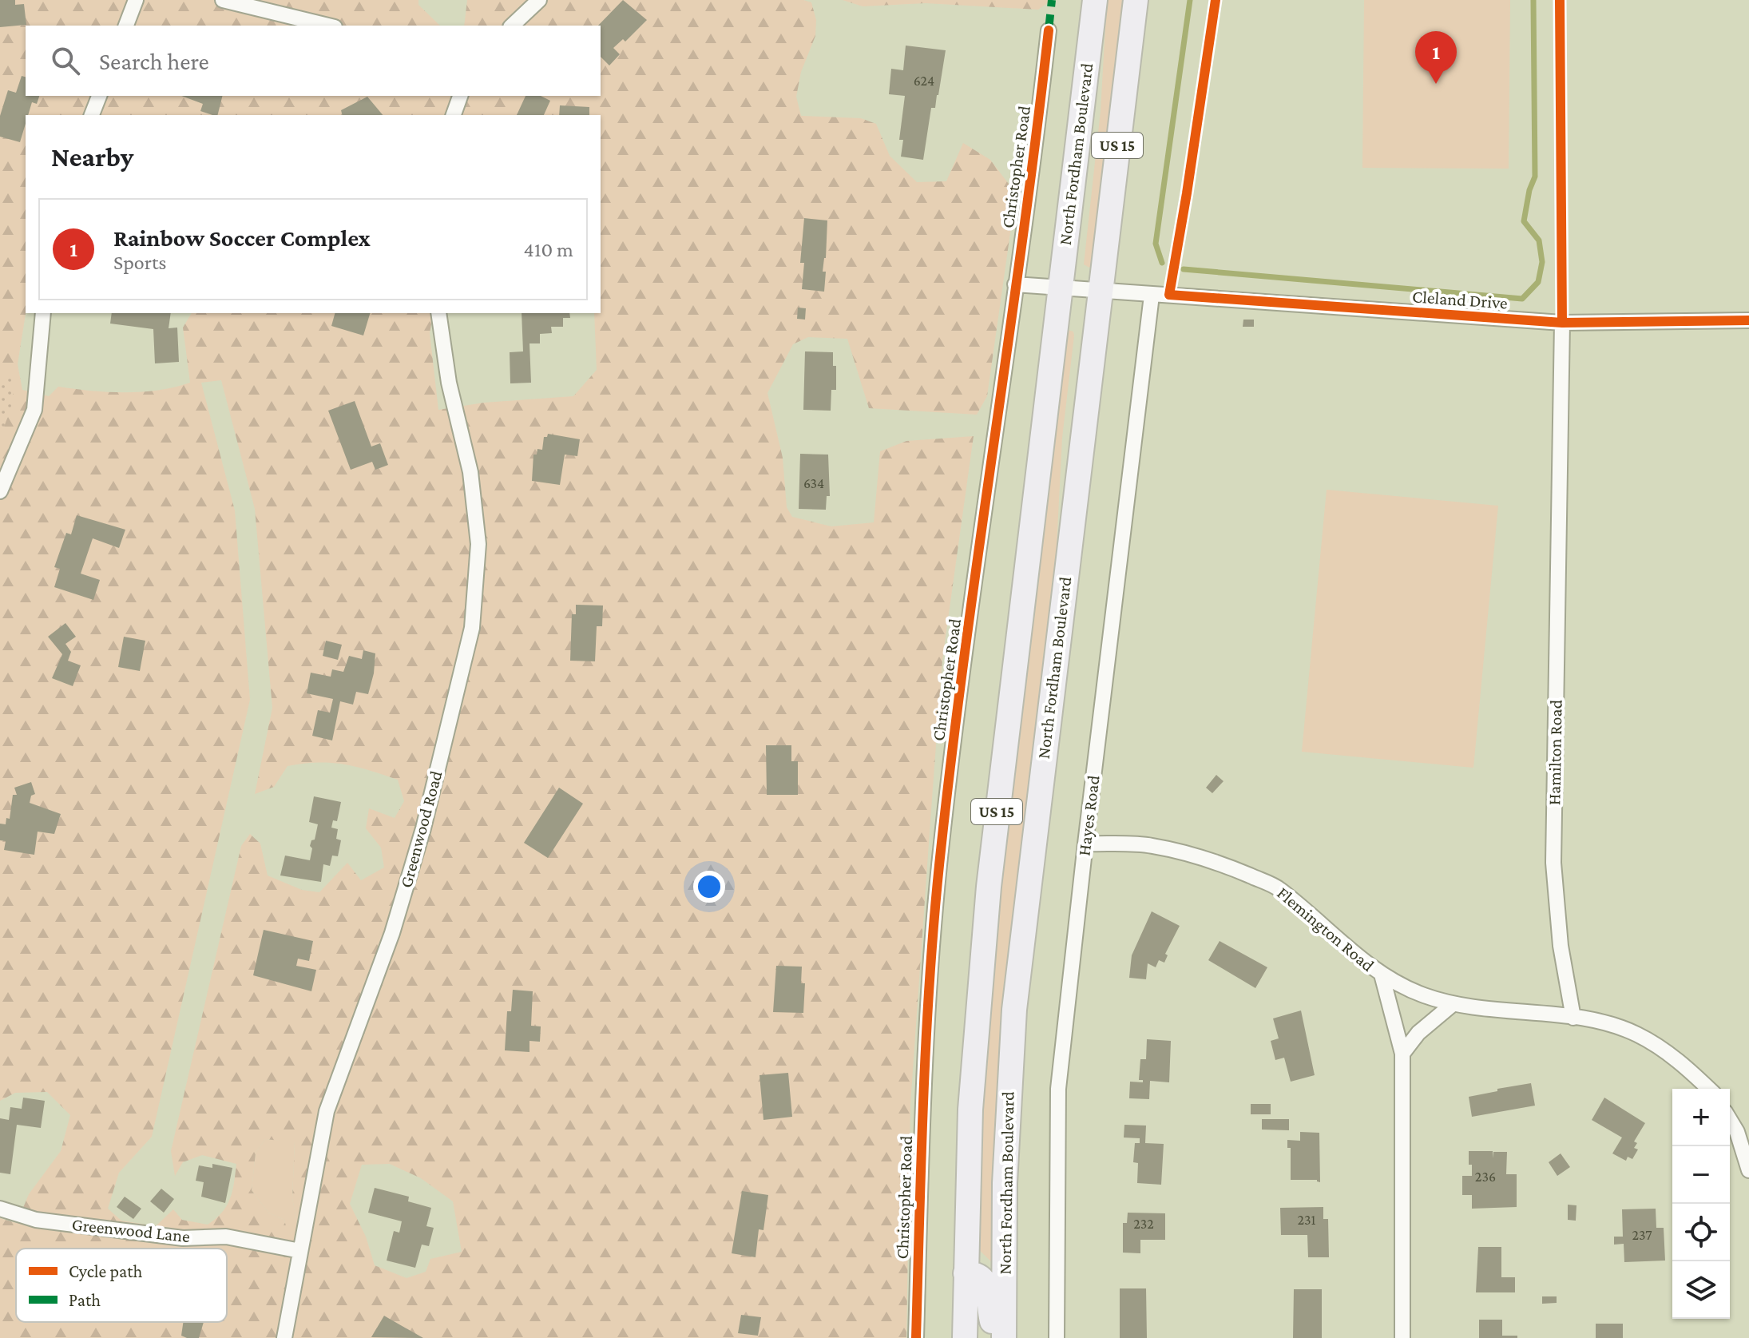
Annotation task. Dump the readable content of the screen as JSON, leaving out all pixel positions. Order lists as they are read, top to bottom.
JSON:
{
  "streets": {
    "highway": ["US 15", "North Fordham Boulevard"],
    "street": [
      "Christopher Road",
      "Cleland Drive",
      "Hamilton Road",
      "Hayes Road",
      "Greenwood Road",
      "Flemington Road",
      "Greenwood Lane"
    ]
  },
  "crossings": [
    ["North Fordham Boulevard", "Cleland Drive"],
    ["Christopher Road", "Cleland Drive"],
    ["Cleland Drive", "Hamilton Road"],
    ["Cleland Drive", "Hayes Road"],
    ["Hamilton Road", "Flemington Road"],
    ["Hayes Road", "Flemington Road"],
    ["Greenwood Road", "Greenwood Lane"]
  ],
  "house_numbers": [
    "624",
    "634",
    "236",
    "231",
    "232",
    "237"
  ],
  "legend": ["Cycle path", "Path"],
  "page": {
    "search": "Search here",
    "pins": "1",
    "heading": "Nearby",
    "list": [
      {
        "mark": "1",
        "name": "Rainbow Soccer Complex",
        "note": "Sports",
        "value": "410 m"
      }
    ],
    "map_buttons": ["+", "−"]
  }
}
